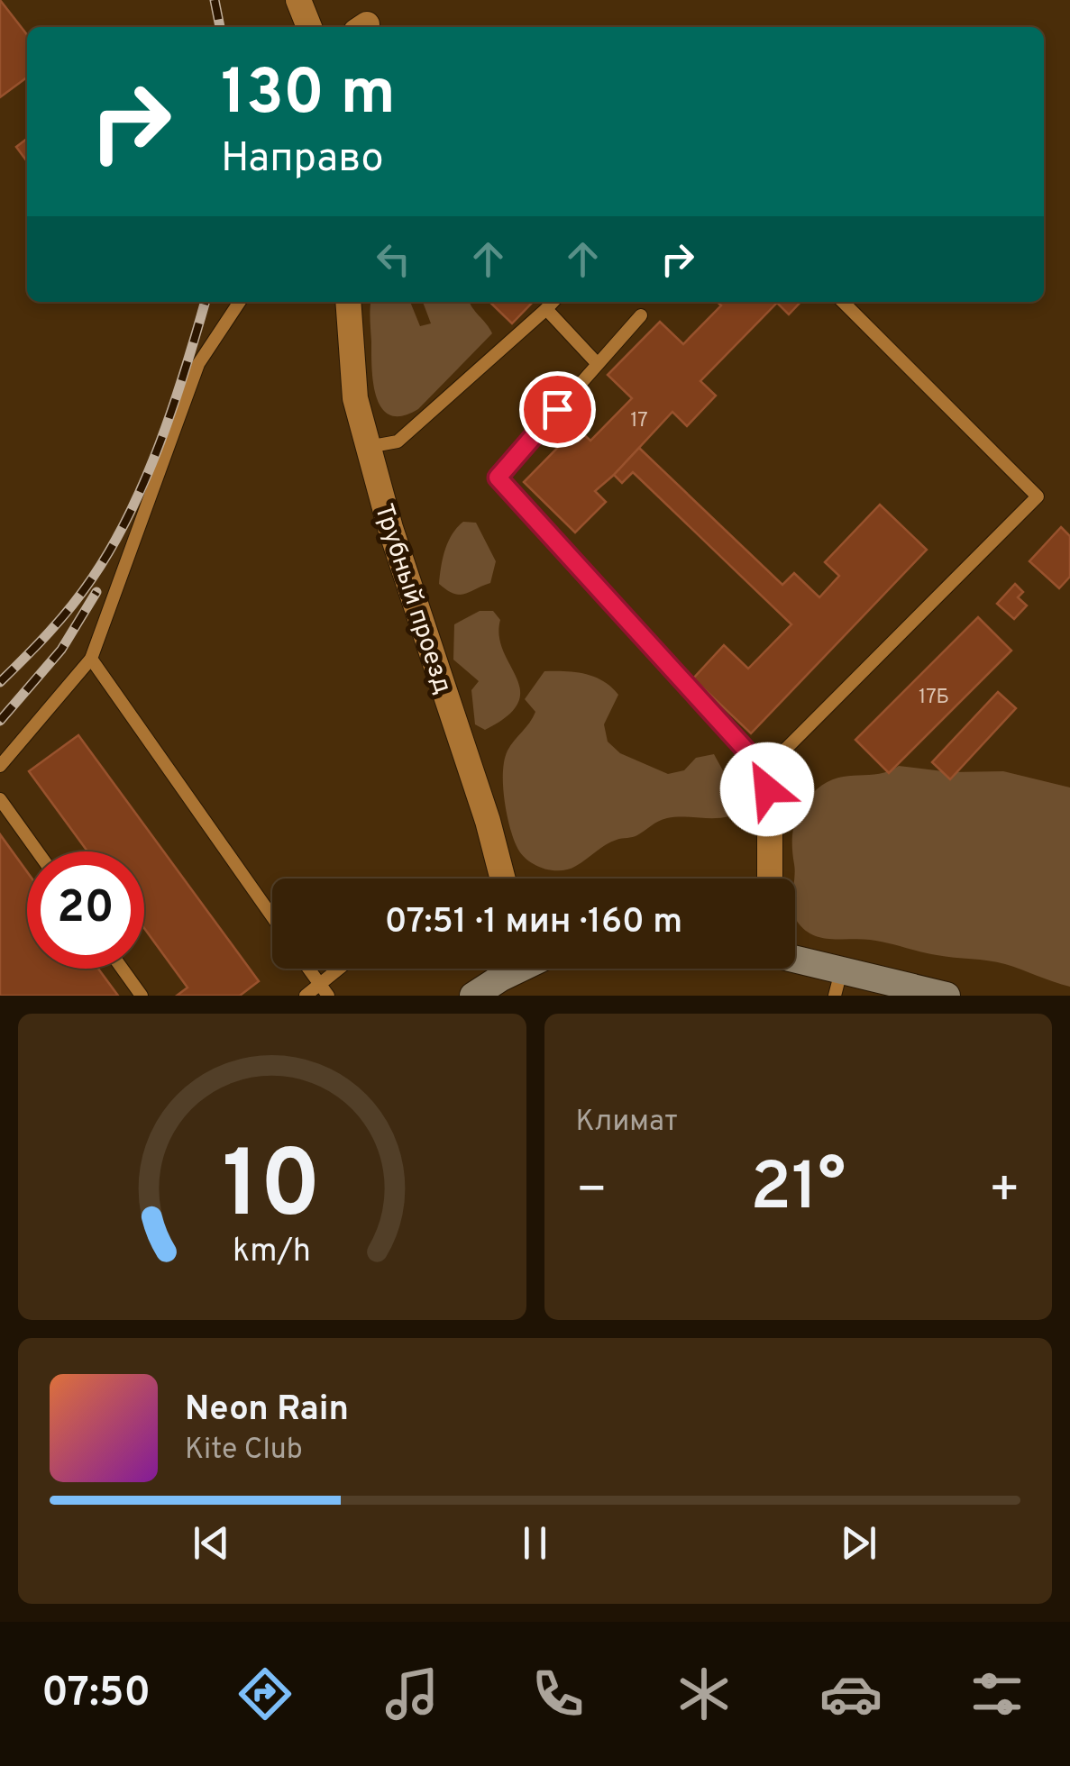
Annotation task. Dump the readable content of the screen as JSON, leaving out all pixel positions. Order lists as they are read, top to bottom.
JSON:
{
  "streets": {
    "street": ["Трубный проезд"]
  },
  "house_numbers": ["17", "17Б"],
  "page": {
    "turn": ["130 m", "Направо"],
    "limit": "20",
    "trip": "07:51 · 1 мин · 160 m",
    "tile": "Климат",
    "heat": ["−", "21°", "+"],
    "song": ["Neon Rain", "Kite Club"],
    "tabs": "07:50",
    "gauge": ["10", "km/h"]
  }
}
